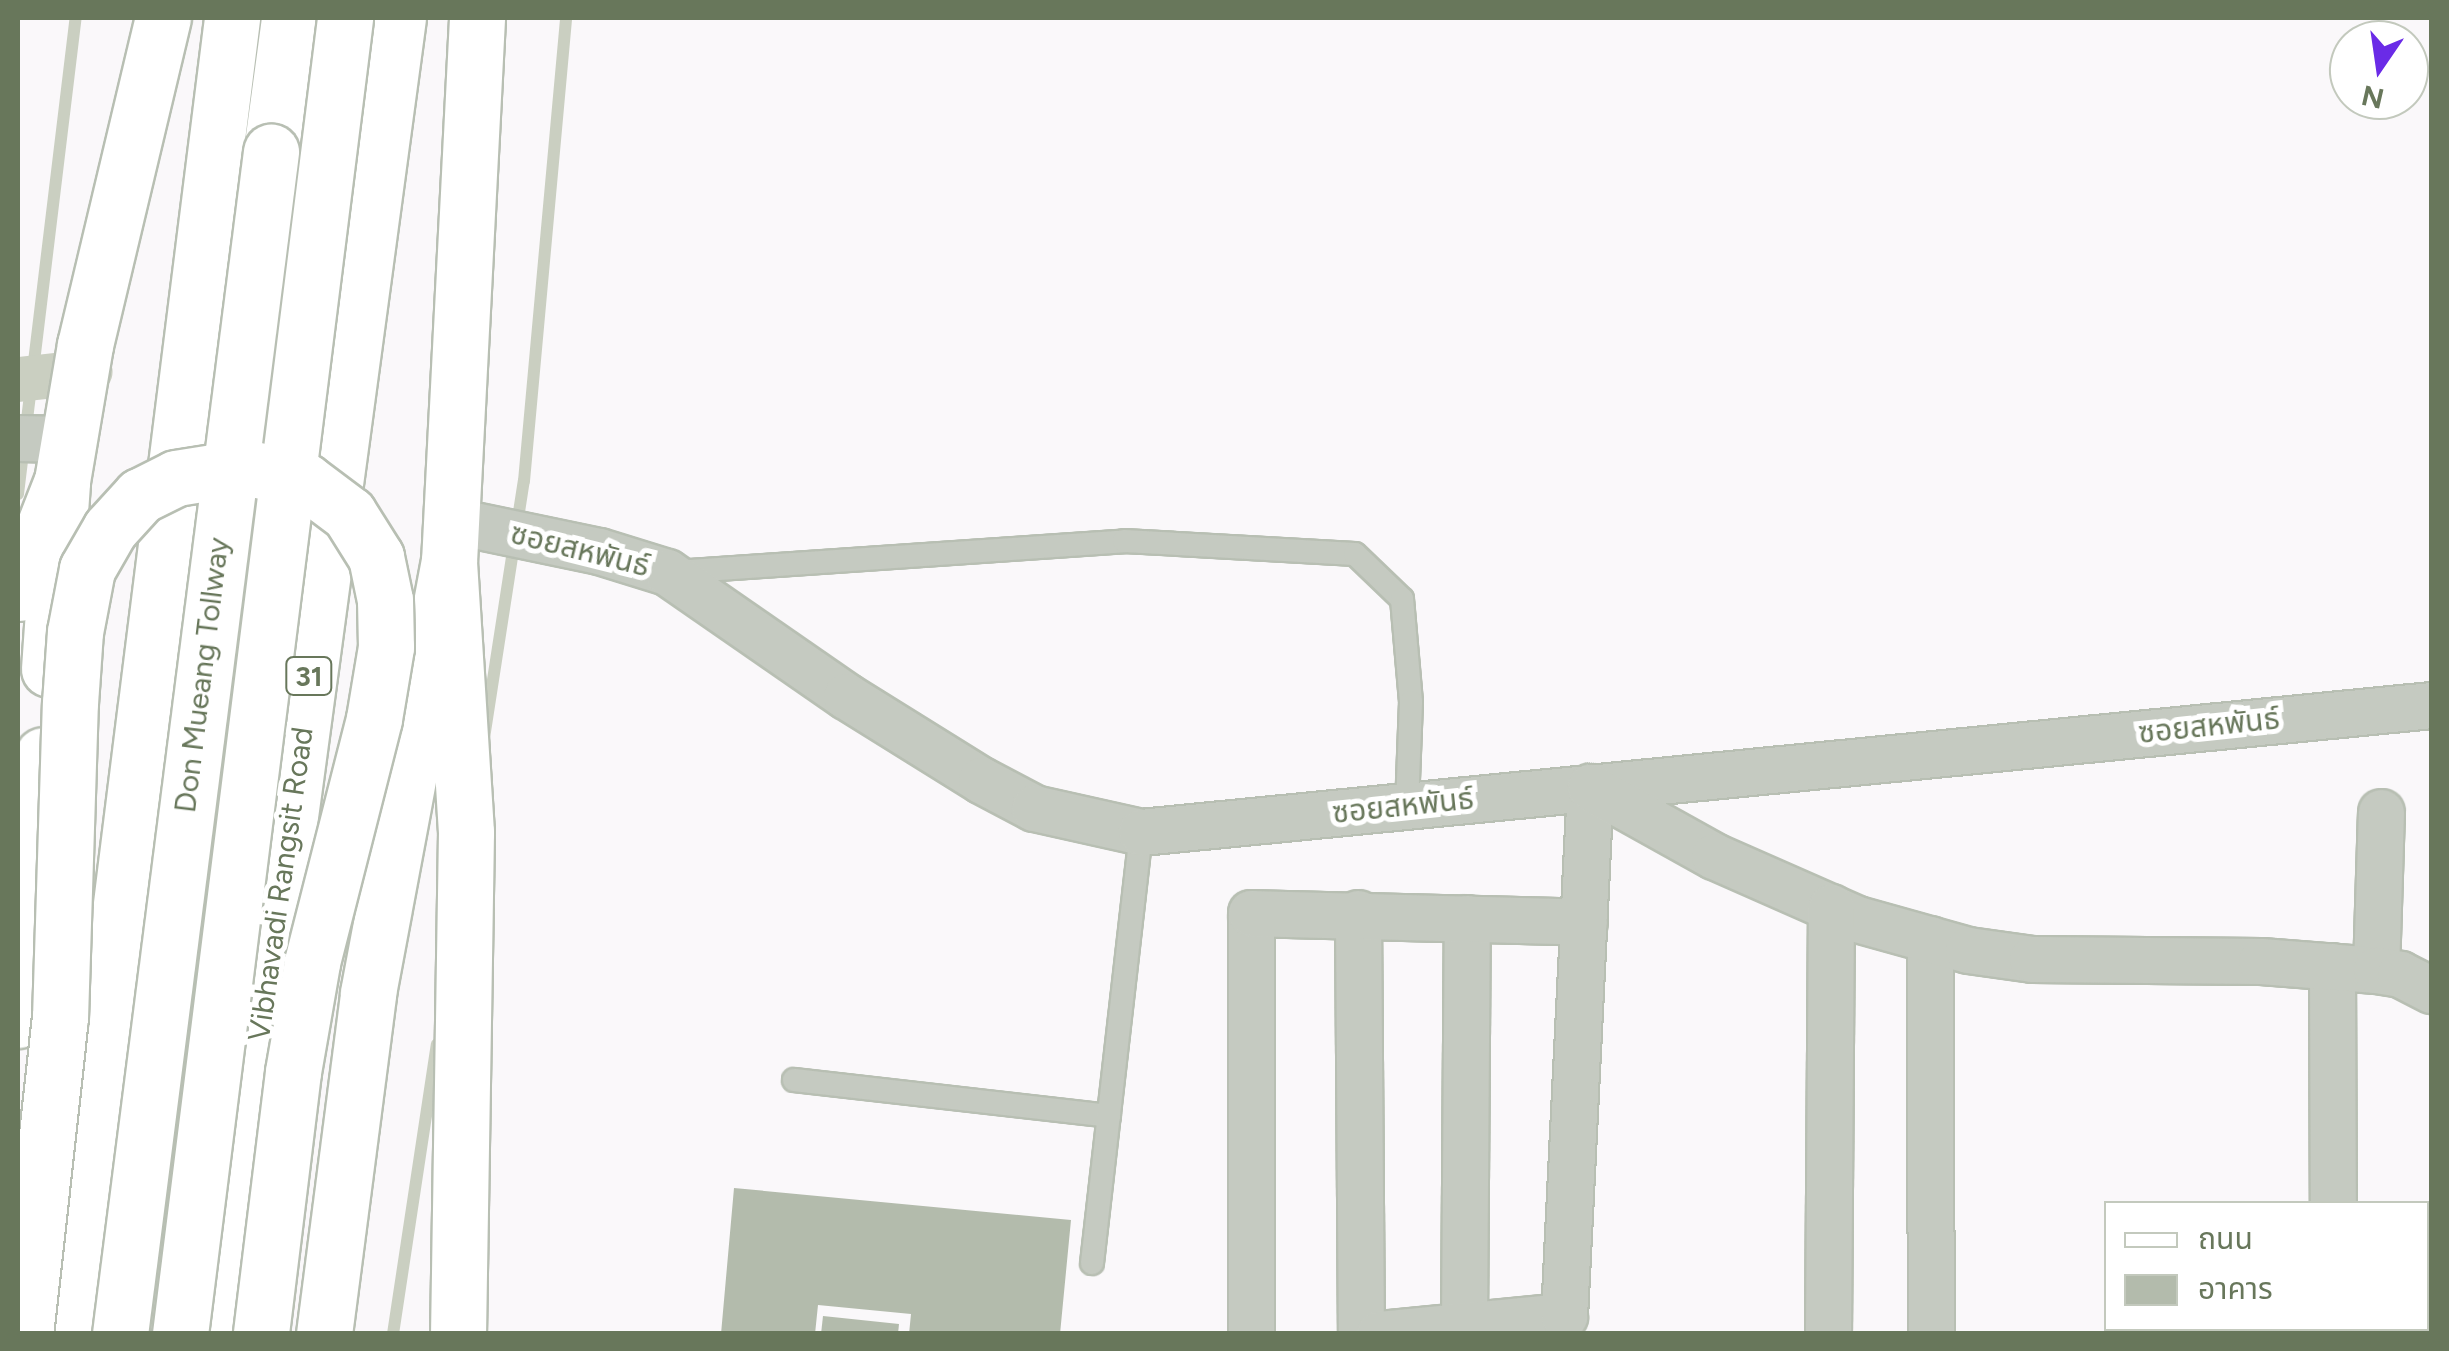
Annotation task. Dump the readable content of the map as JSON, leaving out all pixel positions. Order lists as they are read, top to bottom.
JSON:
{
  "streets": {
    "main road": ["Don Mueang Tollway", "31", "Vibhavadi Rangsit Road"],
    "street": ["ซอยสหพันธ์"]
  },
  "legend": ["ถนน", "อาคาร"],
  "north": "bottom"
}
